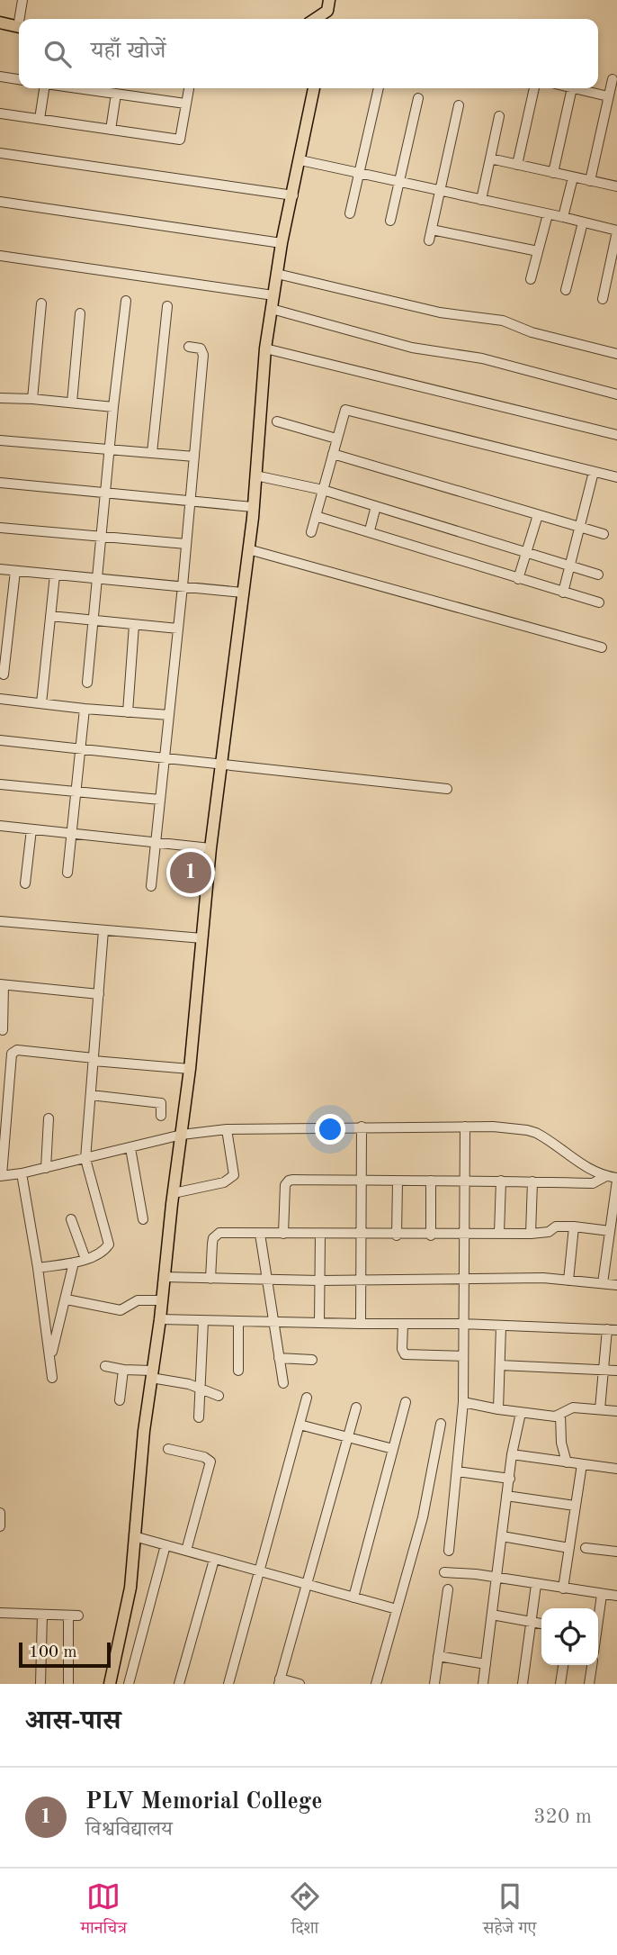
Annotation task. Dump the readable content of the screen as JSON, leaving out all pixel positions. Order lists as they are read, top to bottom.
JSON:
{
  "scale_bar": "100 m",
  "page": {
    "search": "यहाँ खोजें",
    "pins": "1",
    "scale": "100 m",
    "heading": "आस-पास",
    "list": [
      {
        "mark": "1",
        "name": "PLV Memorial College",
        "note": "विश्वविद्यालय",
        "value": "320 m"
      }
    ],
    "nav": ["मानचित्र", "दिशा", "सहेजे गए"]
  }
}
